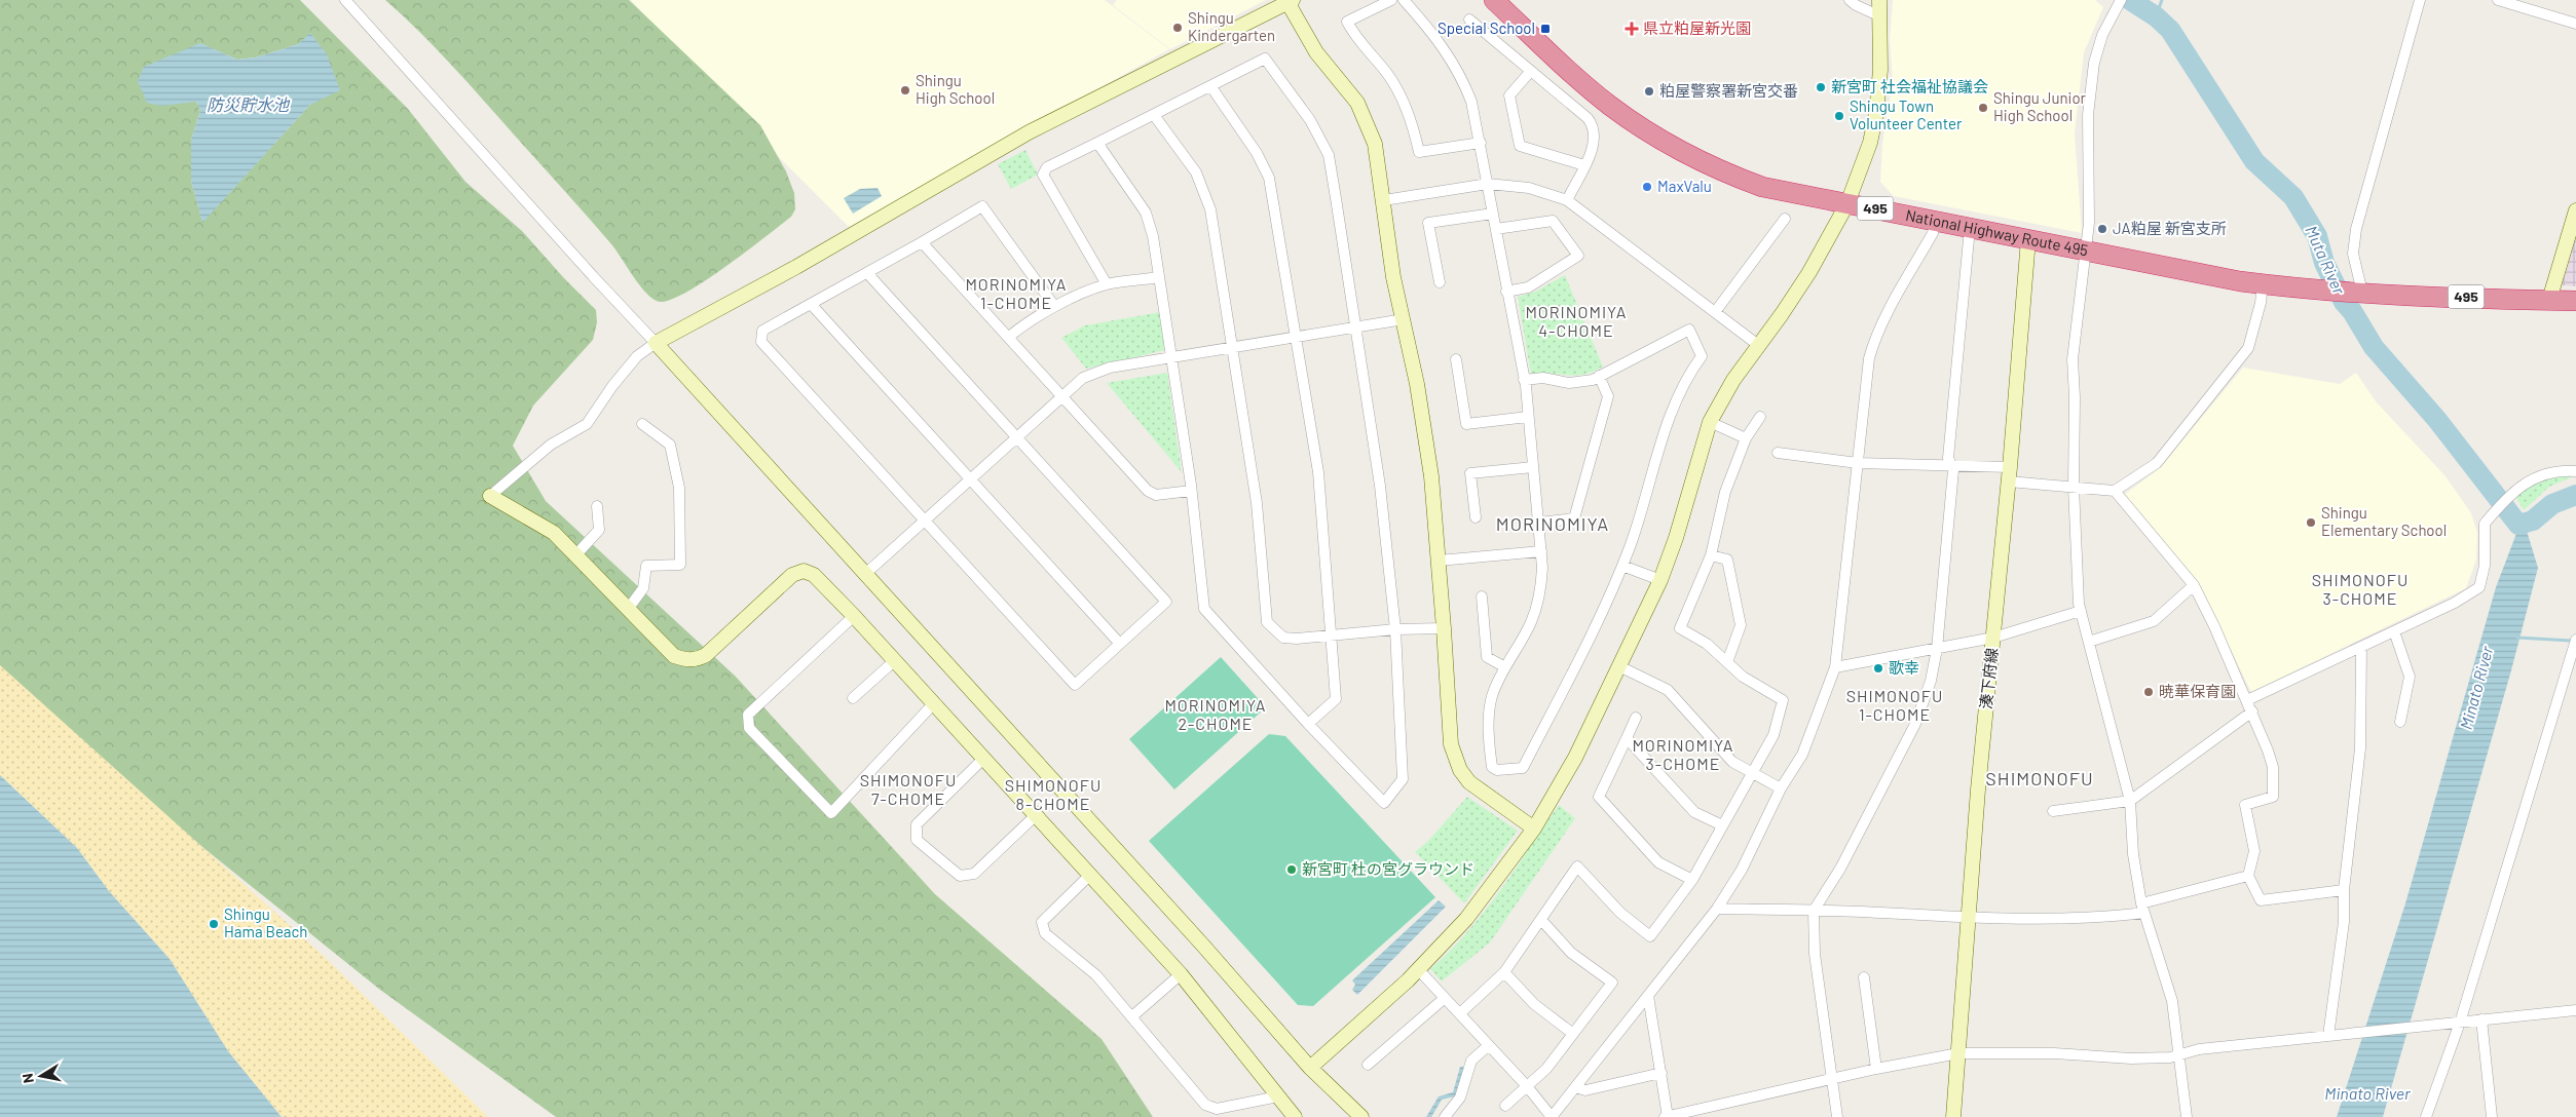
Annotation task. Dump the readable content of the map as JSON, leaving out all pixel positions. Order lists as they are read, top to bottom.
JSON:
{
  "streets": {
    "highway": ["495", "National Highway Route 495"],
    "street": ["湊下府線"]
  },
  "crossings": [
    ["495", "National Highway Route 495"],
    ["National Highway Route 495", "湊下府線"]
  ],
  "districts": [
    "MORINOMIYA 1-CHOME",
    "MORINOMIYA 4-CHOME",
    "MORINOMIYA",
    "SHIMONOFU 3-CHOME",
    "SHIMONOFU 1-CHOME",
    "MORINOMIYA 2-CHOME",
    "MORINOMIYA 3-CHOME",
    "SHIMONOFU",
    "SHIMONOFU 7-CHOME",
    "SHIMONOFU 8-CHOME"
  ],
  "water": ["防災貯水池", "Muta River", "Minato River"],
  "places": {
    "other": [
      "Shingu Kindergarten",
      "新宮町 社会福祉協議会",
      "Shingu High School",
      "粕屋警察署新宮交番",
      "Shingu Junior High School",
      "Shingu Town Volunteer Center",
      "MaxValu",
      "JA粕屋 新宮支所",
      "Shingu Elementary School",
      "歌幸",
      "暁華保育園",
      "新宮町 杜の宮グラウンド",
      "Shingu Hama Beach"
    ],
    "transit": ["Special School"],
    "health": ["県立粕屋新光園"]
  },
  "north": "left"
}
